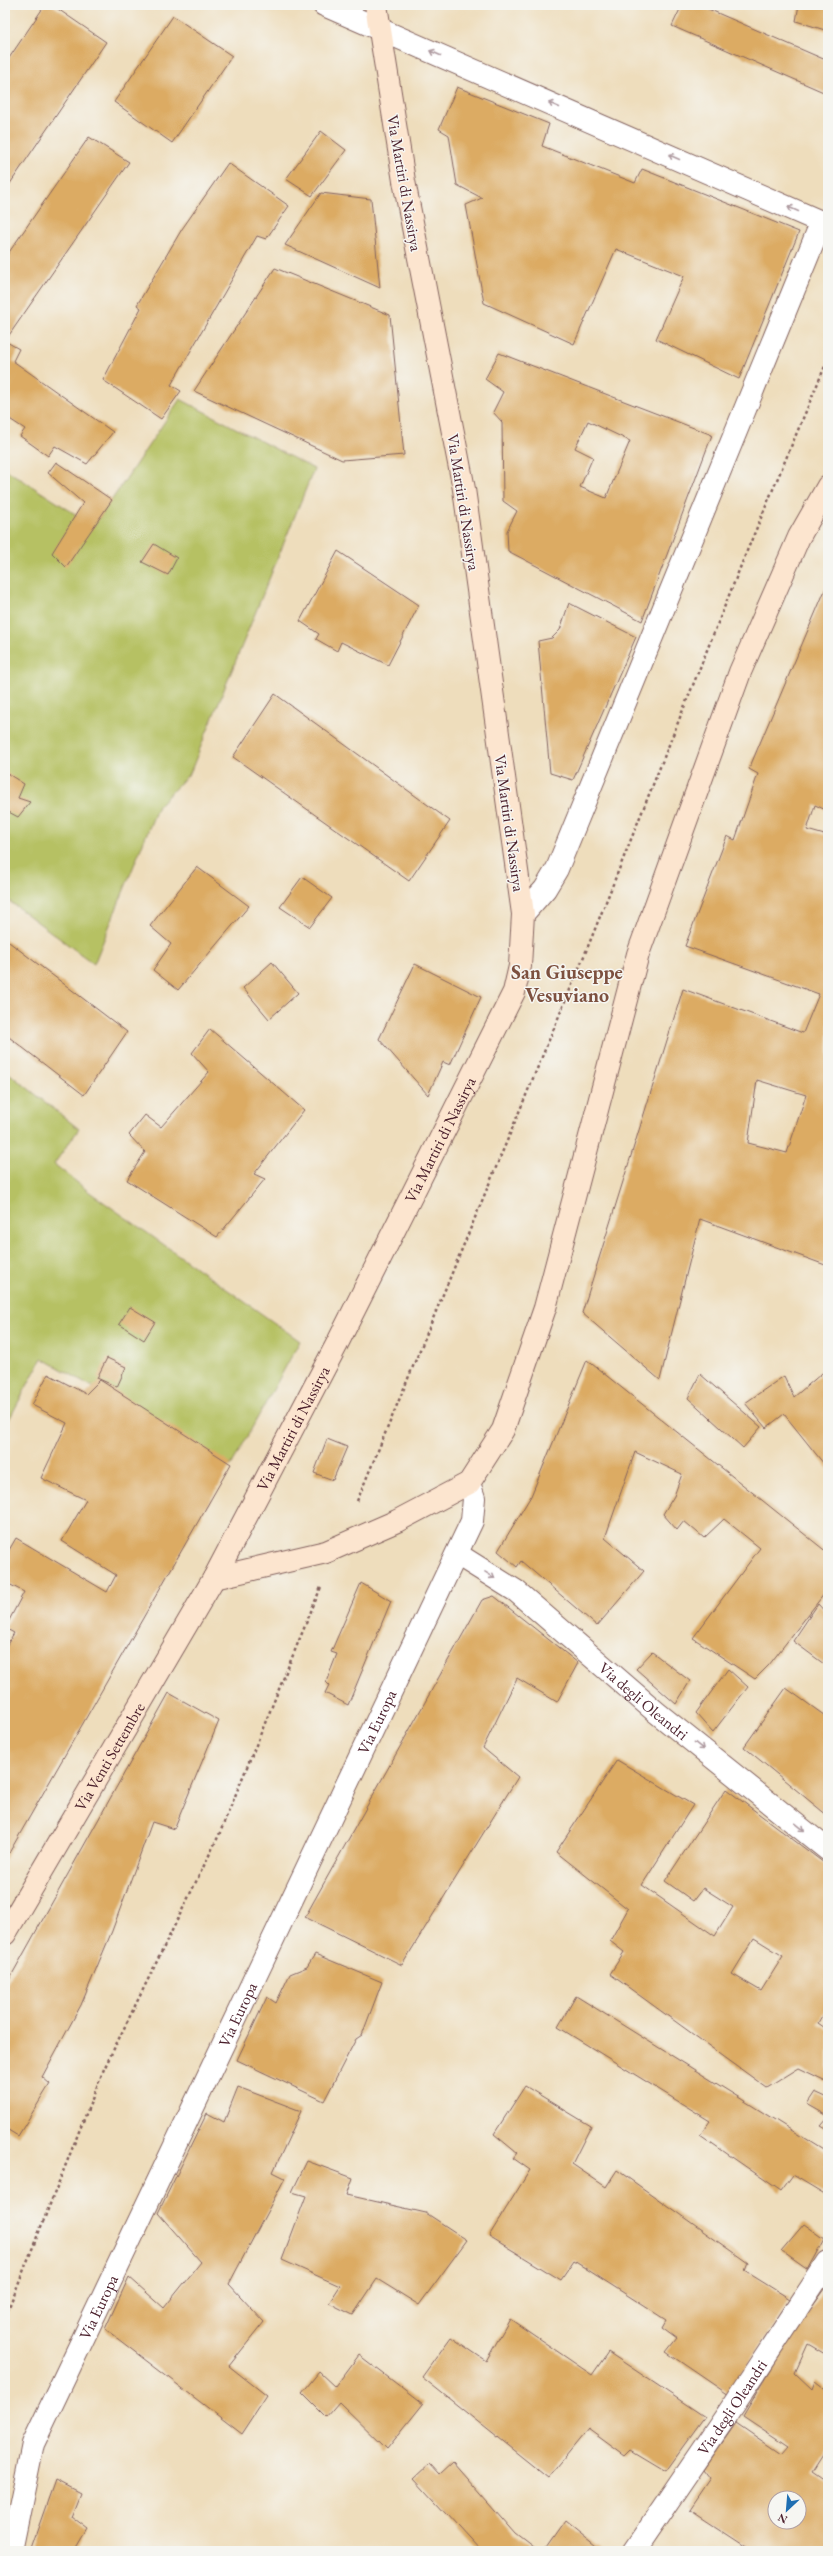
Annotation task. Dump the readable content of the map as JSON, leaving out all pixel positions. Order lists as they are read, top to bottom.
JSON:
{
  "streets": {
    "main road": ["Via Martiri di Nassirya", "Via Venti Settembre"],
    "street": ["Via degli Oleandri", "Via Europa"]
  },
  "crossings": [
    ["Via Martiri di Nassirya", "Via Venti Settembre"],
    ["Via degli Oleandri", "Via Europa"]
  ],
  "one_way": ["Via degli Oleandri"],
  "districts": ["San Giuseppe Vesuviano"],
  "north": "bottom left"
}
